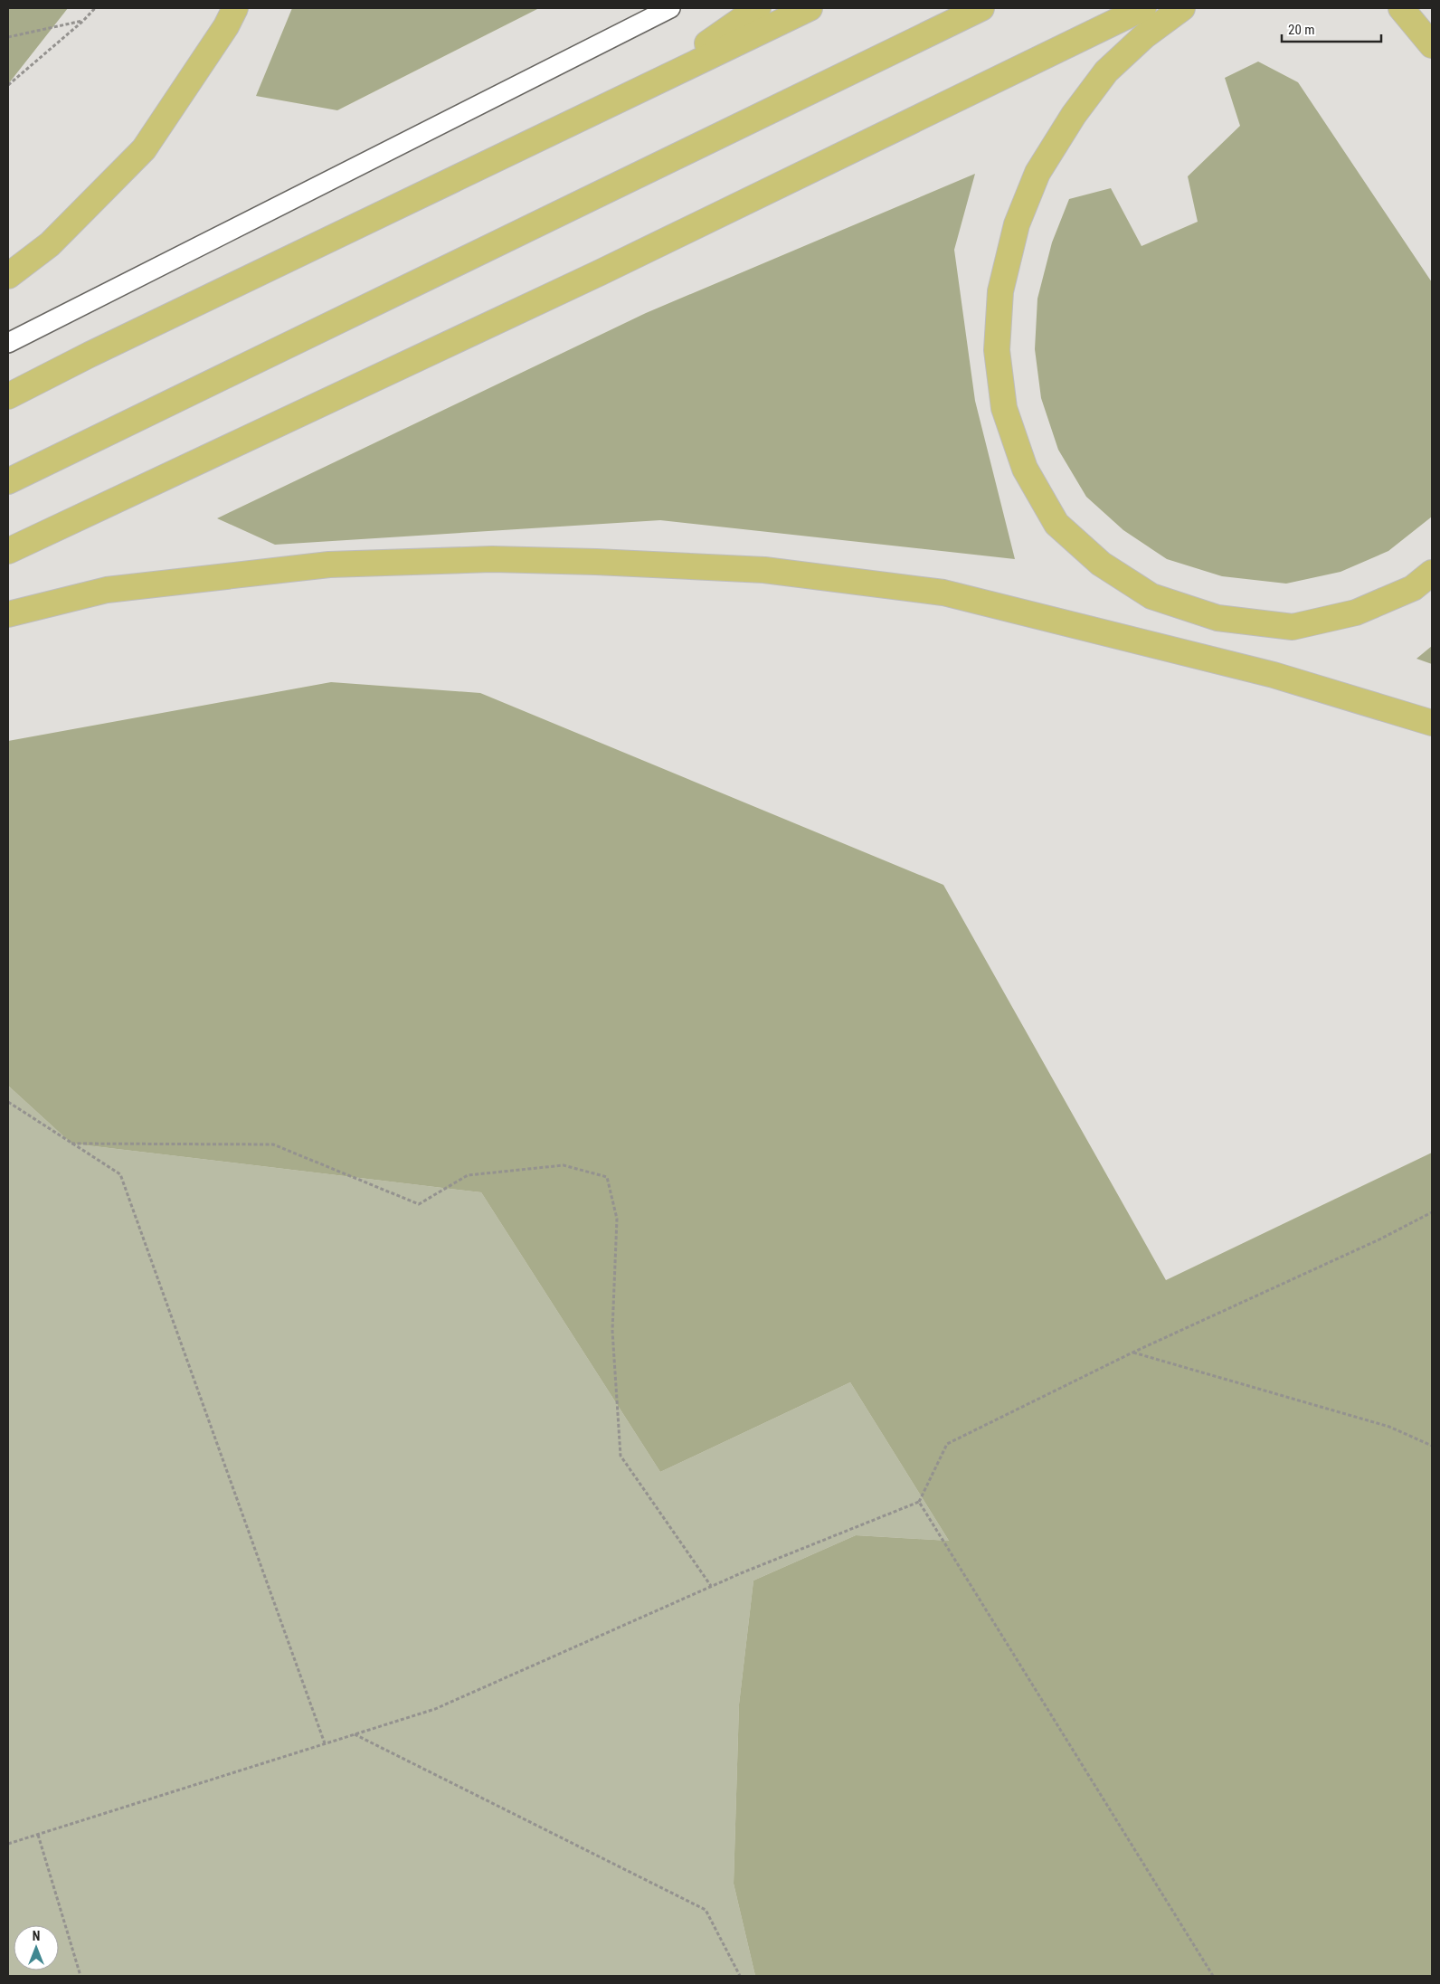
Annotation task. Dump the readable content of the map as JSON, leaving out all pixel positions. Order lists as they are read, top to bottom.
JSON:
{
  "scale_bar": "20 m",
  "north": "top"
}
